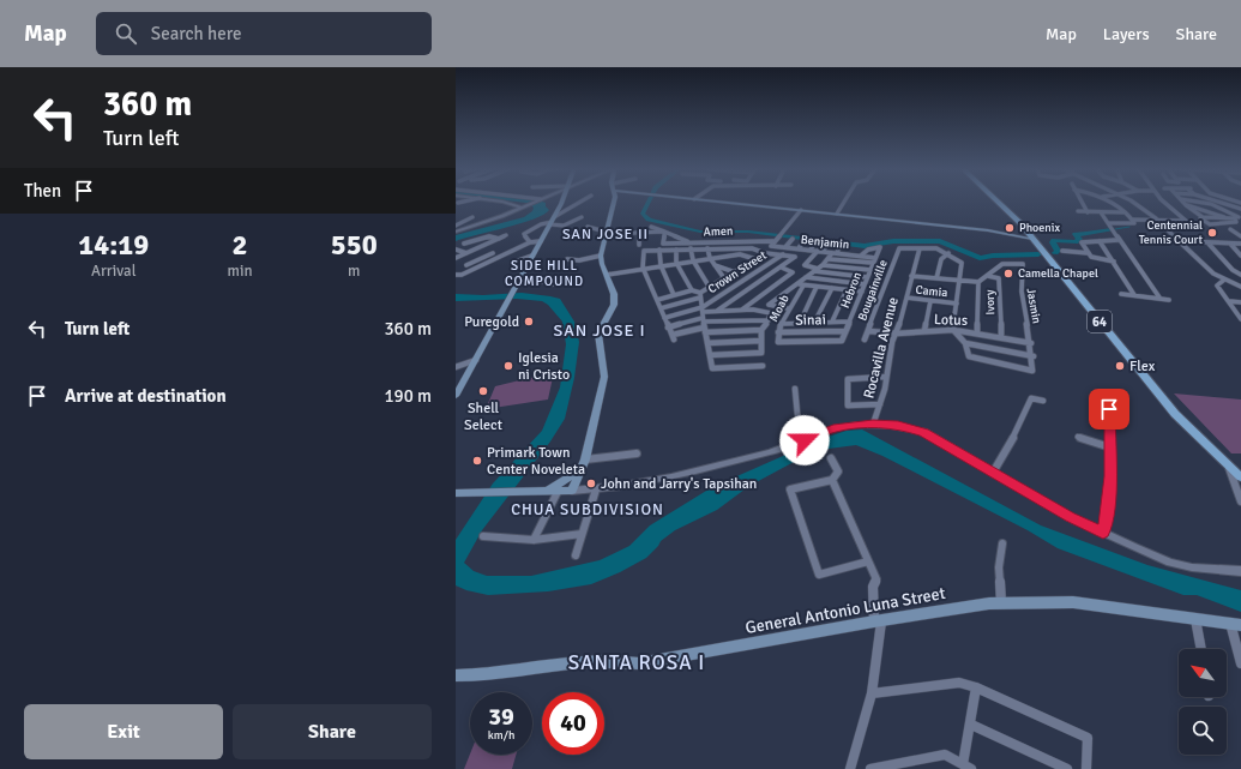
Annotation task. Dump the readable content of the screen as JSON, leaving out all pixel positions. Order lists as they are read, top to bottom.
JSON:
{
  "streets": {
    "main road": ["64", "General Antonio Luna Street"],
    "street": [
      "Amen",
      "Benjamin",
      "Crown Street",
      "Hebron",
      "Bougainville",
      "Camia",
      "Ivory",
      "Jasmin",
      "Moab",
      "Sinai",
      "Lotus",
      "Rocavilla Avenue"
    ]
  },
  "crossings": [
    ["Amen", "Benjamin"],
    ["Benjamin", "Hebron"],
    ["Hebron", "Moab"],
    ["Hebron", "Sinai"],
    ["Bougainville", "Lotus"],
    ["Bougainville", "Rocavilla Avenue"],
    ["Camia", "Rocavilla Avenue"],
    ["Ivory", "Jasmin"],
    ["Ivory", "Lotus"],
    ["Jasmin", "Lotus"],
    ["Moab", "Sinai"],
    ["Lotus", "Rocavilla Avenue"]
  ],
  "districts": [
    "SAN JOSE II",
    "SIDE HILL COMPOUND",
    "SAN JOSE I",
    "CHUA SUBDIVISION",
    "SANTA ROSA I"
  ],
  "places": [
    "Phoenix",
    "Centennial Tennis Court",
    "Camella Chapel",
    "Puregold",
    "Iglesia ni Cristo",
    "Flex",
    "Shell Select",
    "Primark Town Center Noveleta",
    "John and Jarry's Tapsihan"
  ],
  "north": "top left",
  "page": {
    "header": "Map",
    "search": "Search here",
    "nav": ["Map", "Layers", "Share"],
    "turn": ["360 m", "Turn left"],
    "then": "Then",
    "eta": [
      "14:19",
      "Arrival",
      "2",
      "min",
      "550",
      "m"
    ],
    "list": [
      {
        "name": "Turn left",
        "value": "360 m"
      },
      {
        "name": "Arrive at destination",
        "value": "190 m"
      }
    ],
    "speed": "39 km/h",
    "limit": "40",
    "buttons": ["Exit", "Share"]
  }
}
